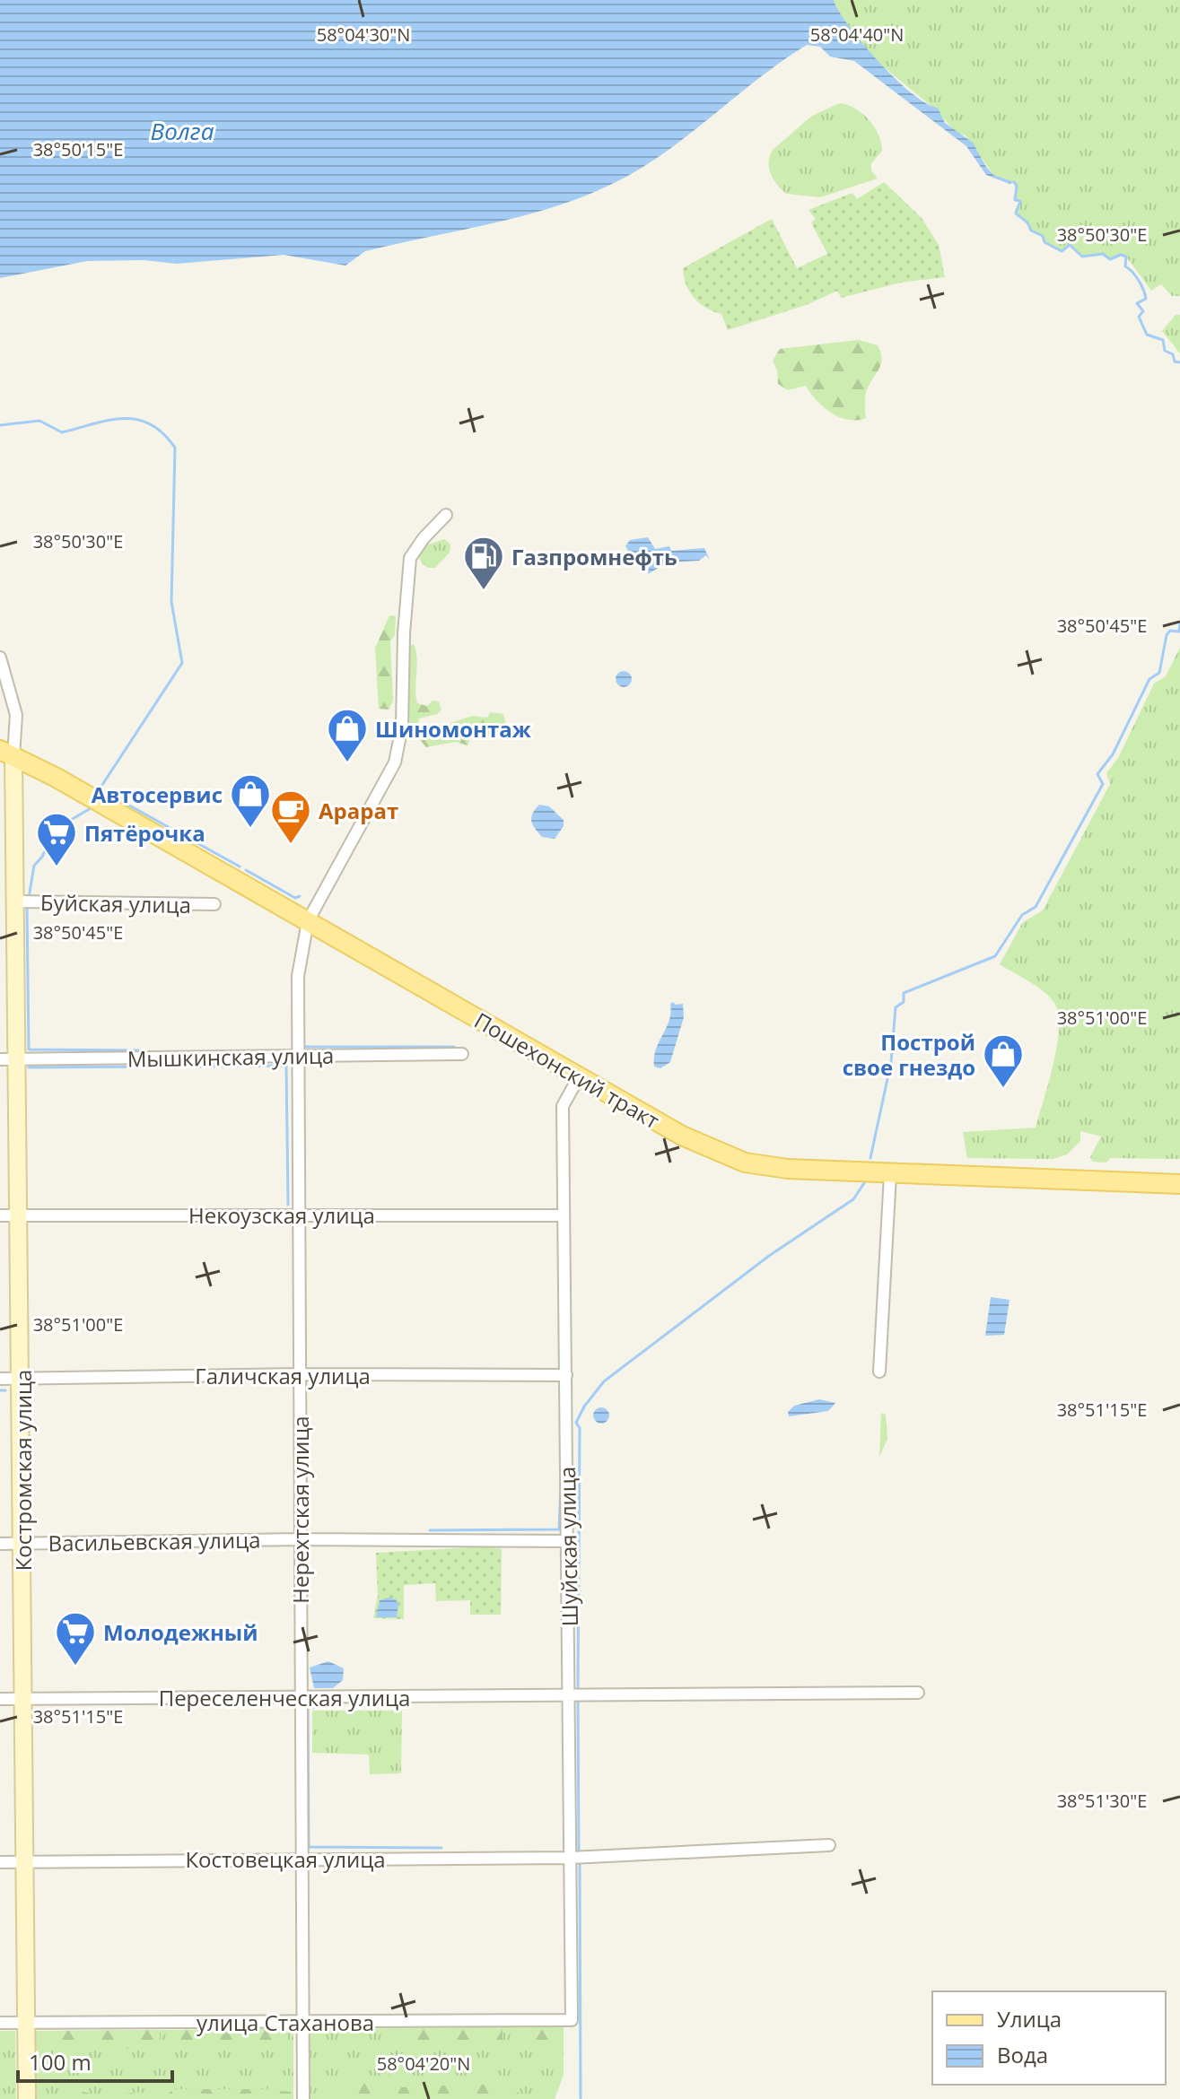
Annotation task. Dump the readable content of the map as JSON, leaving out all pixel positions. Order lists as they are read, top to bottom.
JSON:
{
  "streets": {
    "main road": ["Пошехонский тракт"],
    "street": [
      "Буйская улица",
      "Мышкинская улица",
      "Некоузская улица",
      "Галичская улица",
      "Костромская улица",
      "Нерехтская улица",
      "Васильевская улица",
      "Шуйская улица",
      "Переселенческая улица",
      "Костовецкая улица",
      "улица Стаханова"
    ]
  },
  "crossings": [
    ["Буйская улица", "Костромская улица"],
    ["Мышкинская улица", "Костромская улица"],
    ["Мышкинская улица", "Нерехтская улица"],
    ["Пошехонский тракт", "Костромская улица"],
    ["Пошехонский тракт", "Нерехтская улица"],
    ["Пошехонский тракт", "Шуйская улица"],
    ["Некоузская улица", "Костромская улица"],
    ["Некоузская улица", "Нерехтская улица"],
    ["Некоузская улица", "Шуйская улица"],
    ["Галичская улица", "Костромская улица"],
    ["Галичская улица", "Нерехтская улица"],
    ["Галичская улица", "Шуйская улица"],
    ["Костромская улица", "Васильевская улица"],
    ["Костромская улица", "Переселенческая улица"],
    ["Костромская улица", "Костовецкая улица"],
    ["Костромская улица", "улица Стаханова"],
    ["Нерехтская улица", "Васильевская улица"],
    ["Нерехтская улица", "Переселенческая улица"],
    ["Нерехтская улица", "Костовецкая улица"],
    ["Нерехтская улица", "улица Стаханова"],
    ["Васильевская улица", "Шуйская улица"],
    ["Шуйская улица", "Переселенческая улица"],
    ["Шуйская улица", "Костовецкая улица"],
    ["Шуйская улица", "улица Стаханова"]
  ],
  "water": ["Волга"],
  "places": {
    "fuel station": ["Газпромнефть"],
    "shop": ["Шиномонтаж", "Автосервис", "Построй свое гнездо"],
    "cafe": ["Арарат"],
    "supermarket": ["Пятёрочка", "Молодежный"]
  },
  "legend": ["Улица", "Вода"],
  "scale_bar": "100 m",
  "coordinates": [
    "58°04'30\"N",
    "58°04'40\"N",
    "38°50'15\"E",
    "38°50'30\"E",
    "38°50'45\"E",
    "38°51'00\"E",
    "38°51'15\"E",
    "38°51'30\"E",
    "58°04'20\"N"
  ]
}
